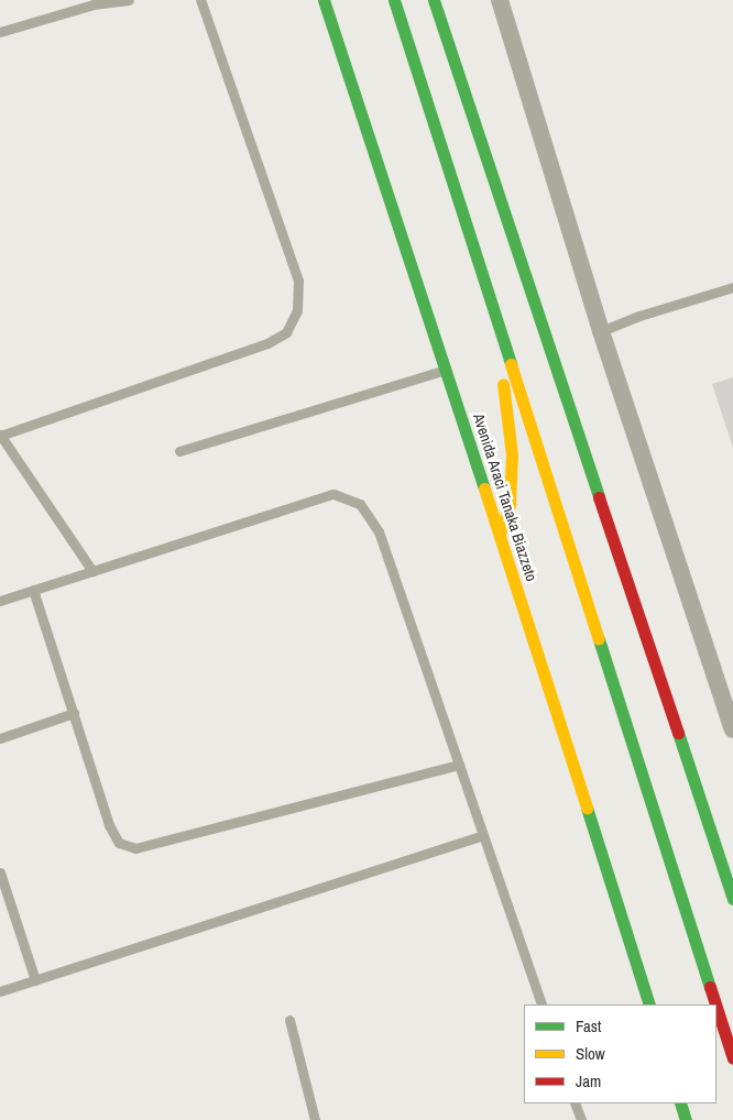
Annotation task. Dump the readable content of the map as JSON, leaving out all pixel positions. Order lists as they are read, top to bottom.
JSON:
{
  "streets": {
    "main road": ["Avenida Araci Tanaka Biazzeto"]
  },
  "legend": ["Fast", "Slow", "Jam"]
}
